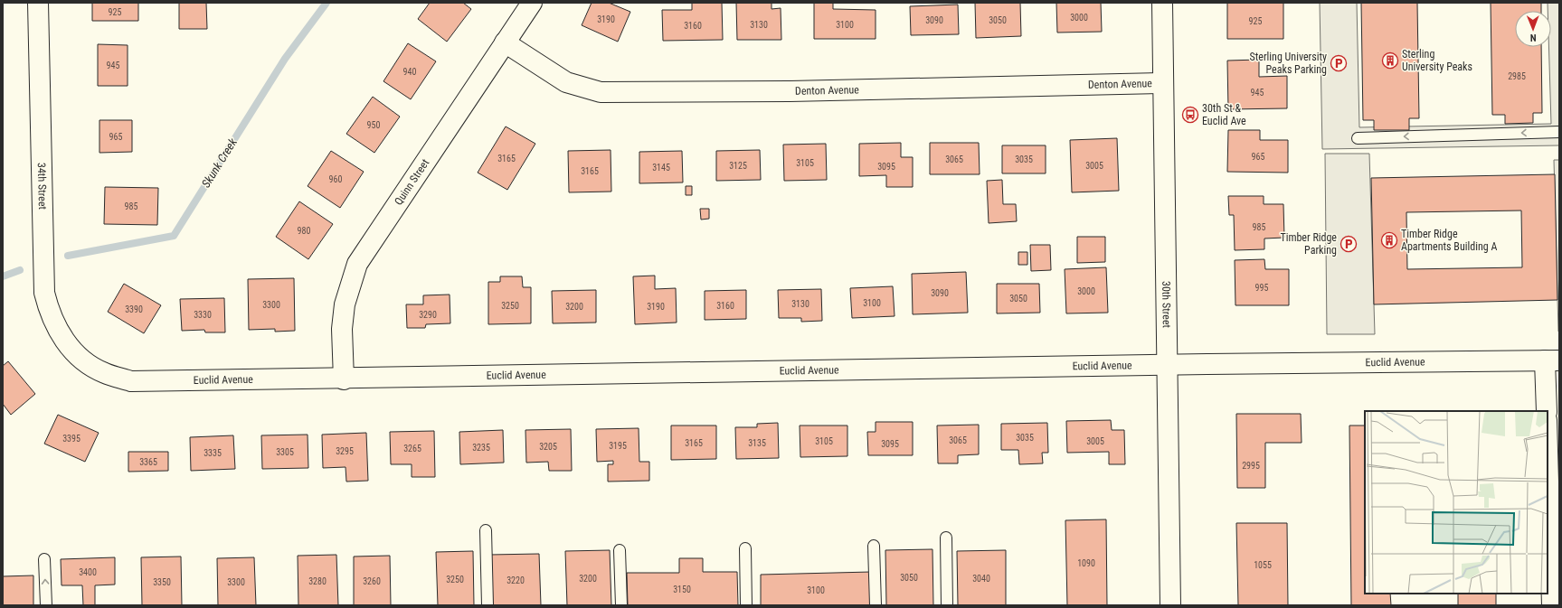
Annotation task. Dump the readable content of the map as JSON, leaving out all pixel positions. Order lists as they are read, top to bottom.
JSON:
{
  "streets": {
    "street": [
      "Denton Avenue",
      "Quinn Street",
      "34th Street",
      "30th Street",
      "Euclid Avenue"
    ]
  },
  "crossings": [
    ["Denton Avenue", "Quinn Street"],
    ["Denton Avenue", "30th Street"],
    ["Quinn Street", "Euclid Avenue"],
    ["34th Street", "Euclid Avenue"],
    ["30th Street", "Euclid Avenue"]
  ],
  "water": ["Skunk Creek"],
  "places": {
    "building": ["Sterling University Peaks", "Timber Ridge Apartments Building A"],
    "parking": ["Sterling University Peaks Parking", "Timber Ridge Parking"],
    "bus stop": ["30th St & Euclid Ave"]
  },
  "house_numbers": [
    "925",
    "3000",
    "3190",
    "3090",
    "3050",
    "925",
    "3130",
    "3100",
    "3160",
    "945",
    "940",
    "2985",
    "945",
    "950",
    "965",
    "965",
    "3165",
    "3065",
    "3035",
    "3105",
    "3125",
    "3005",
    "3095",
    "3145",
    "3165",
    "960",
    "985",
    "985",
    "980",
    "995",
    "3000",
    "3090",
    "3050",
    "3100",
    "3130",
    "3300",
    "3250",
    "3160",
    "3200",
    "3190",
    "3390",
    "3330",
    "3290",
    "3035",
    "3395",
    "3065",
    "3105",
    "3005",
    "3165",
    "3135",
    "3095",
    "3195",
    "3205",
    "3235",
    "3265",
    "3295",
    "3305",
    "3335",
    "3365",
    "2995",
    "1090",
    "1055",
    "3400",
    "3050",
    "3200",
    "3040",
    "3250",
    "3220",
    "3280",
    "3260",
    "3350",
    "3300",
    "3150",
    "3100"
  ],
  "north": "bottom"
}
